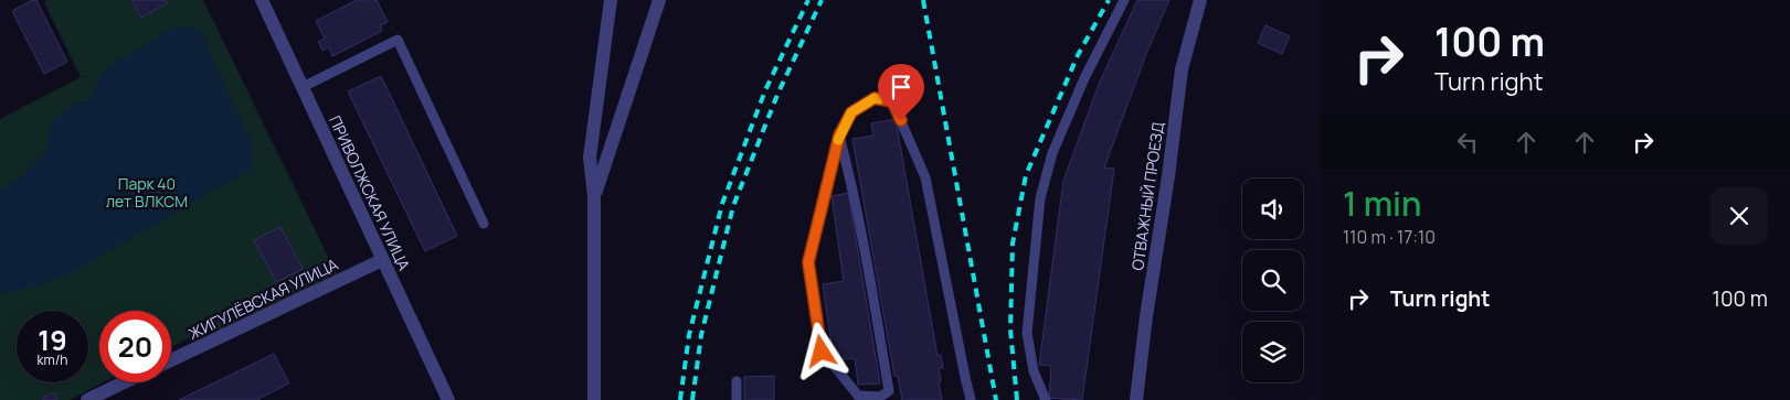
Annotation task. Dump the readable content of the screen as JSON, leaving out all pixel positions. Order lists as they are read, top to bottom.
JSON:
{
  "streets": {
    "street": ["ПРИВОЛЖСКАЯ УЛИЦА", "ОТВАЖНЫЙ ПРОЕЗД", "ЖИГУЛЁВСКАЯ УЛИЦА"]
  },
  "crossings": [
    ["ПРИВОЛЖСКАЯ УЛИЦА", "ЖИГУЛЁВСКАЯ УЛИЦА"]
  ],
  "parks": ["Парк 40 лет ВЛКСМ"],
  "page": {
    "turn": ["100 m", "Turn right"],
    "heading": ["1 min", "110 m · 17:10"],
    "list": [
      {
        "name": "Turn right",
        "value": "100 m"
      }
    ],
    "speed": "19 km/h",
    "limit": "20"
  }
}
